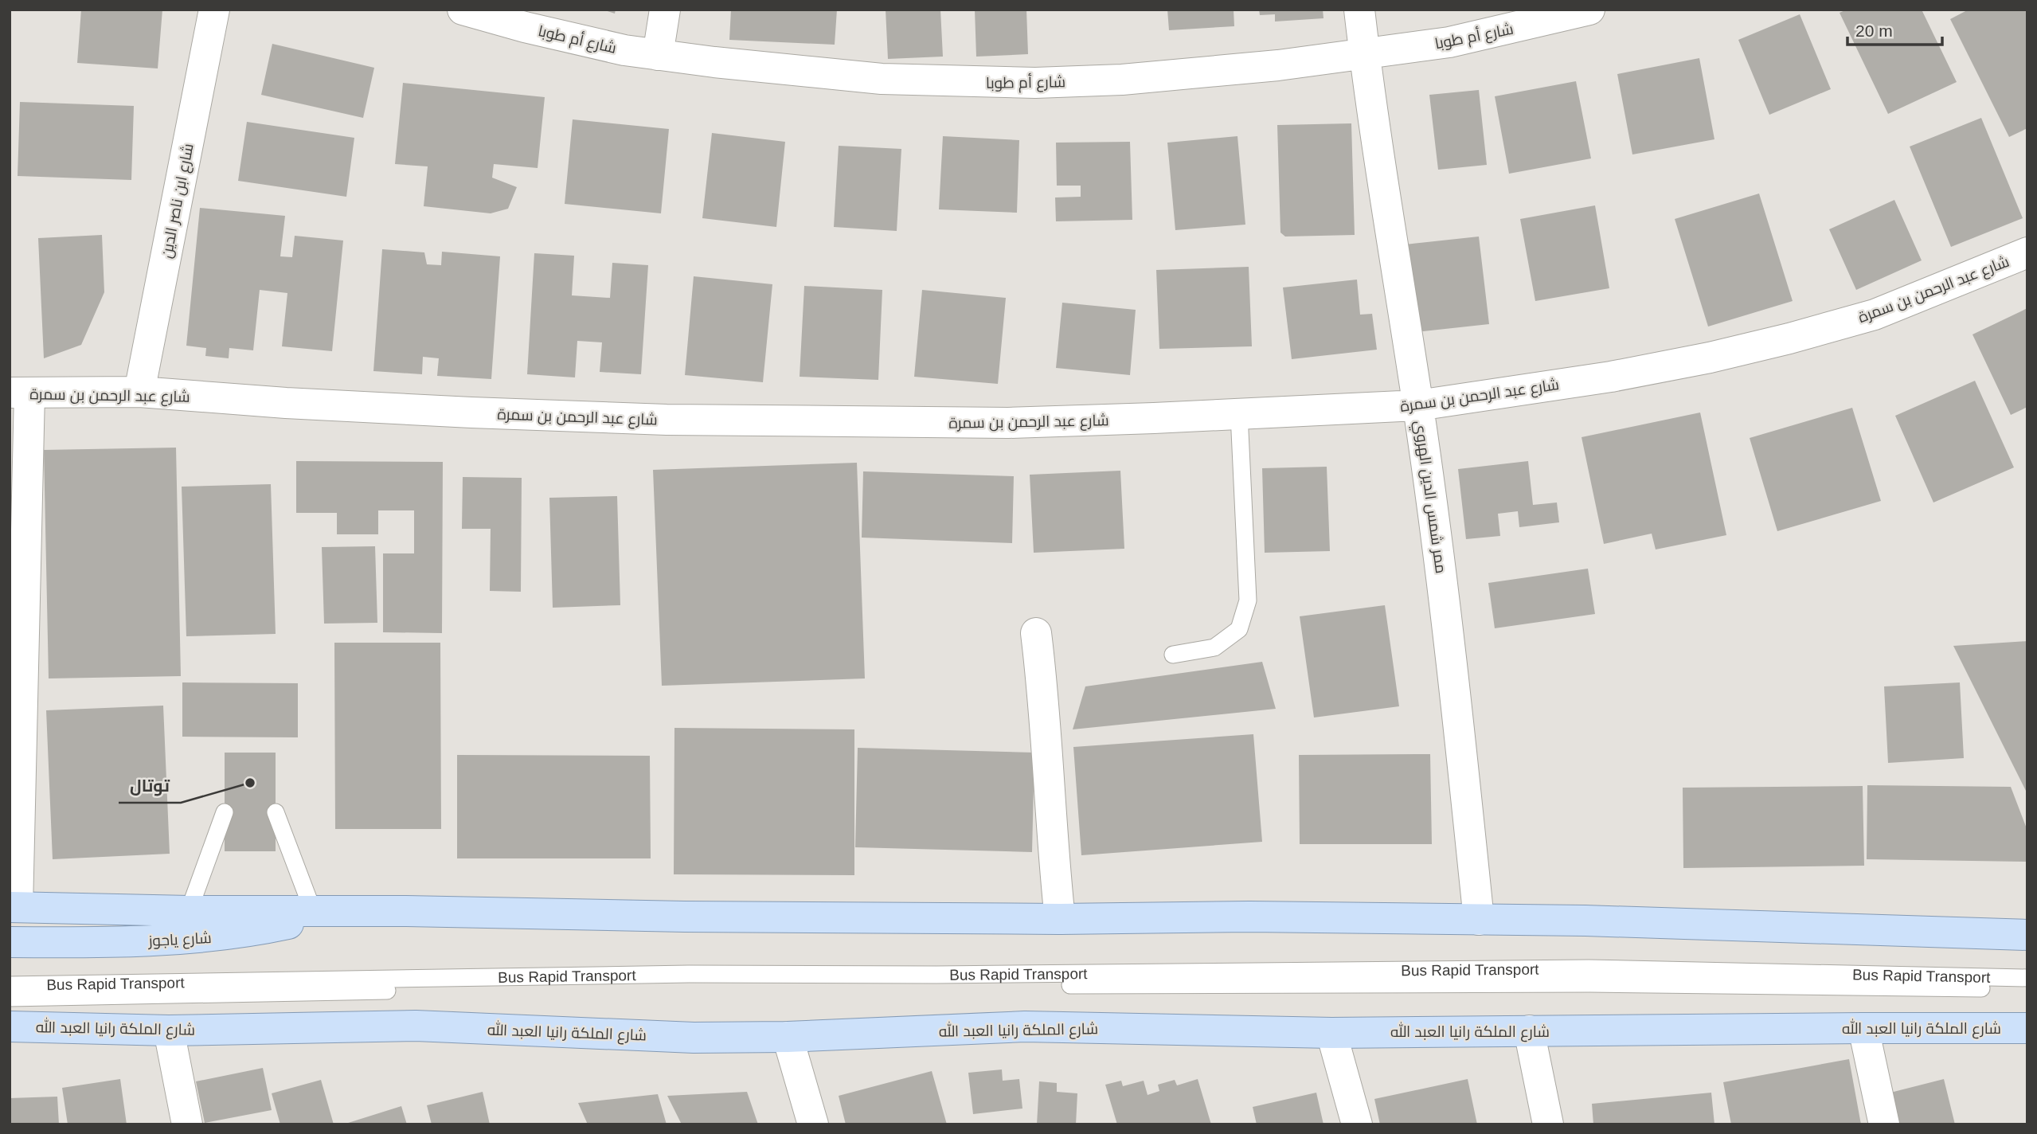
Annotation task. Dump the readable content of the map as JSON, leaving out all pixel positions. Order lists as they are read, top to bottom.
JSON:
{
  "streets": {
    "main road": ["شارع ياجوز", "شارع الملكة رانيا العبد الله"],
    "street": [
      "شارع أم طوبا",
      "شارع ابن ناصر الدين",
      "شارع عبد الرحمن بن سمرة",
      "ممر شمس الدين الهروي"
    ],
    "lane": ["Bus Rapid Transport"]
  },
  "crossings": [
    ["شارع أم طوبا", "ممر شمس الدين الهروي"],
    ["شارع ابن ناصر الدين", "شارع عبد الرحمن بن سمرة"],
    ["شارع عبد الرحمن بن سمرة", "ممر شمس الدين الهروي"]
  ],
  "places": ["توتال"],
  "scale_bar": "20 m"
}
